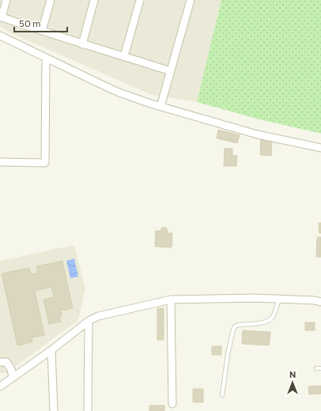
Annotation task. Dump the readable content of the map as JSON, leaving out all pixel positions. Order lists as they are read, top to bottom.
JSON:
{
  "scale_bar": "50 m",
  "north": "top"
}
